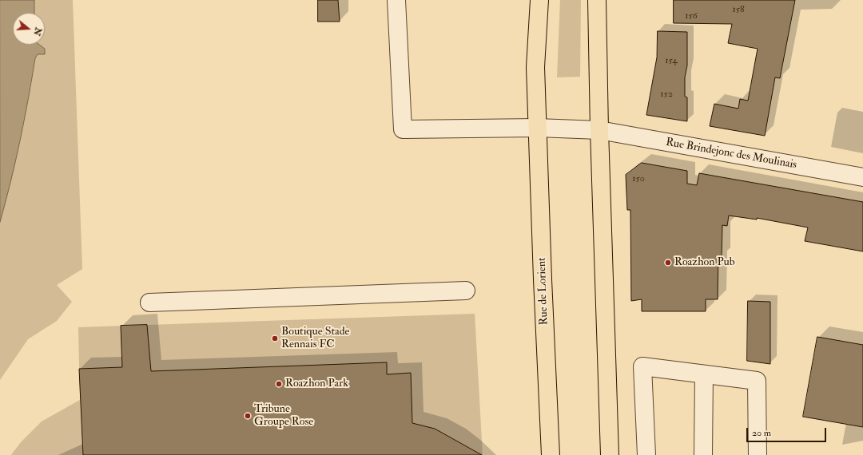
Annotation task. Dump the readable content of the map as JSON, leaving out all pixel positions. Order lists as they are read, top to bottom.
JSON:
{
  "streets": {
    "main road": ["Rue de Lorient"],
    "street": ["Rue Brindejonc des Moulinais"]
  },
  "places": [
    "Roazhon Pub",
    "Boutique Stade Rennais FC",
    "Roazhon Park",
    "Tribune Groupe Rose"
  ],
  "house_numbers": [
    "158",
    "156",
    "154",
    "152",
    "150"
  ],
  "scale_bar": "20 m",
  "north": "right"
}
